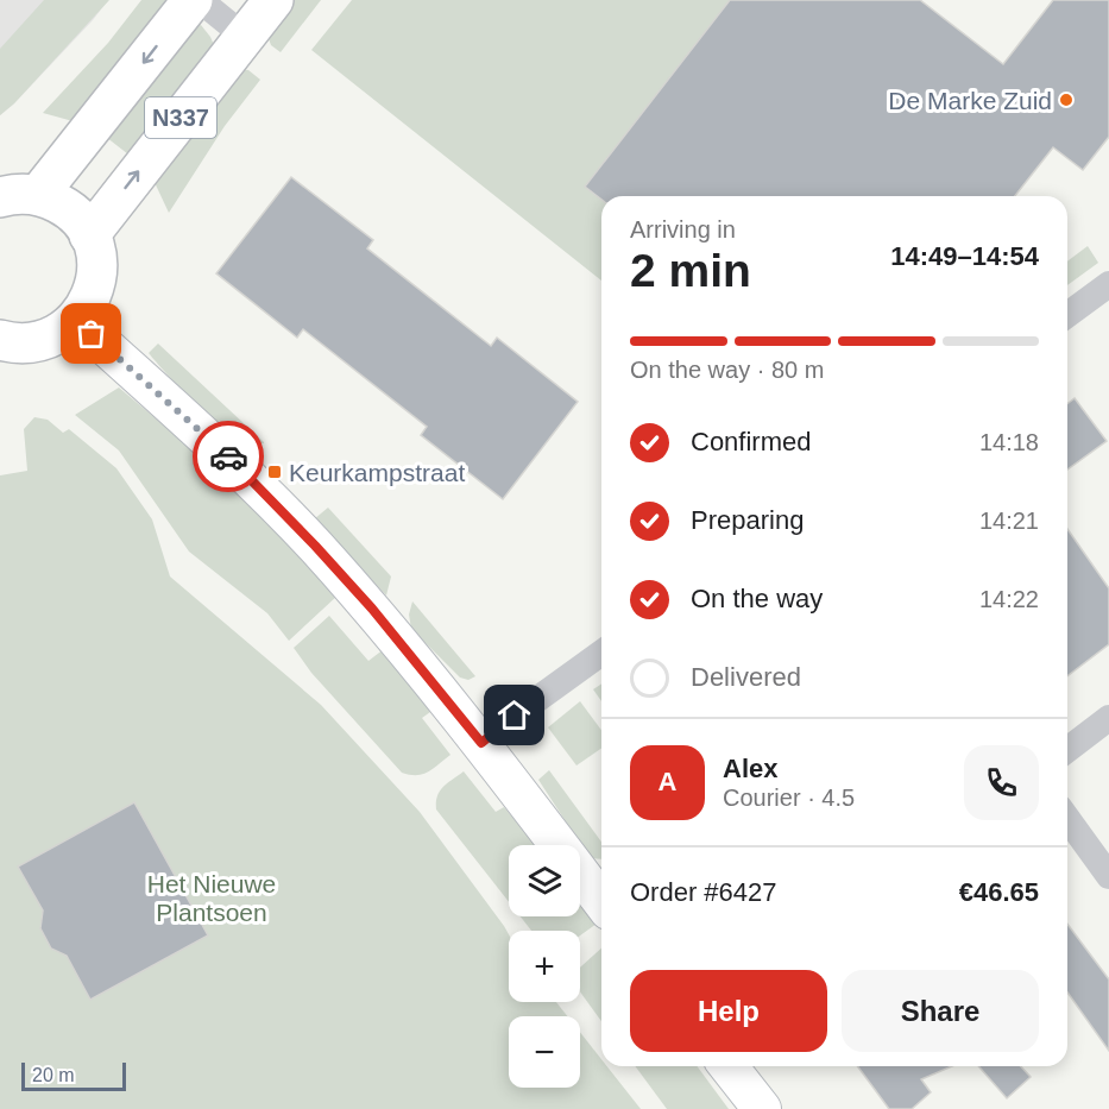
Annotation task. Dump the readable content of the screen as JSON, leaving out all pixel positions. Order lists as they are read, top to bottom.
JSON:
{
  "streets": {
    "main road": ["N337"]
  },
  "parks": ["Het Nieuwe Plantsoen"],
  "places": {
    "other": ["De Marke Zuid"],
    "transit": ["Keurkampstraat"]
  },
  "scale_bar": "20 m",
  "page": {
    "heading": ["2 min", "Arriving in", "14:49–14:54"],
    "panel": [
      "Alex",
      "Courier · 4.5",
      "Order #6427",
      "€46.65"
    ],
    "bar": "On the way · 80 m",
    "list": [
      ["Confirmed", "14:18"],
      ["Preparing", "14:21"],
      ["On the way", "14:22"],
      "Delivered"
    ],
    "round": "A",
    "map_buttons": ["+", "−"],
    "buttons": ["Help", "Share"],
    "scale": "20 m"
  }
}
